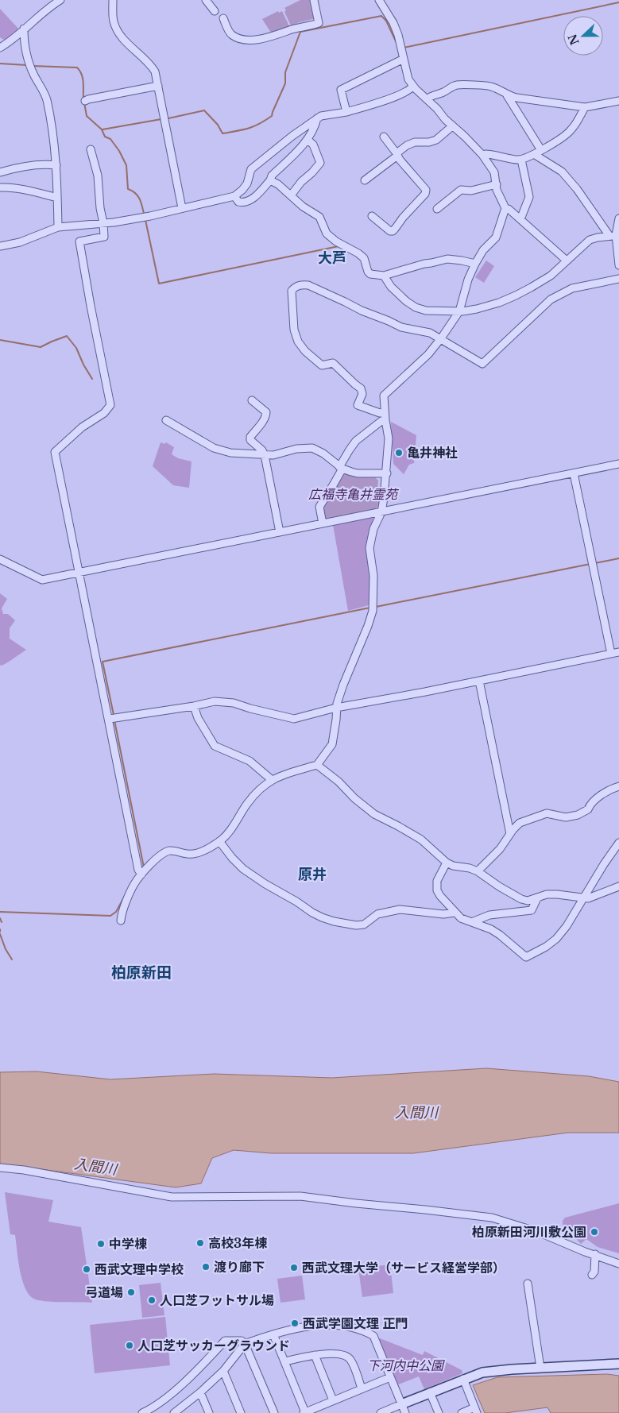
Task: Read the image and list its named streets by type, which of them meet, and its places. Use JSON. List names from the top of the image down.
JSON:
{
  "districts": ["大芦", "原井", "柏原新田"],
  "water": ["入間川"],
  "parks": ["広福寺亀井霊苑", "下河内中公園"],
  "places": [
    "亀井神社",
    "柏原新田河川敷公園",
    "高校3年棟",
    "中学棟",
    "渡り廊下",
    "西武文理大学（サービス経営学部）",
    "西武文理中学校",
    "弓道場",
    "人口芝フットサル場",
    "西武学園文理 正門",
    "人口芝サッカーグラウンド"
  ],
  "north": "left"
}
